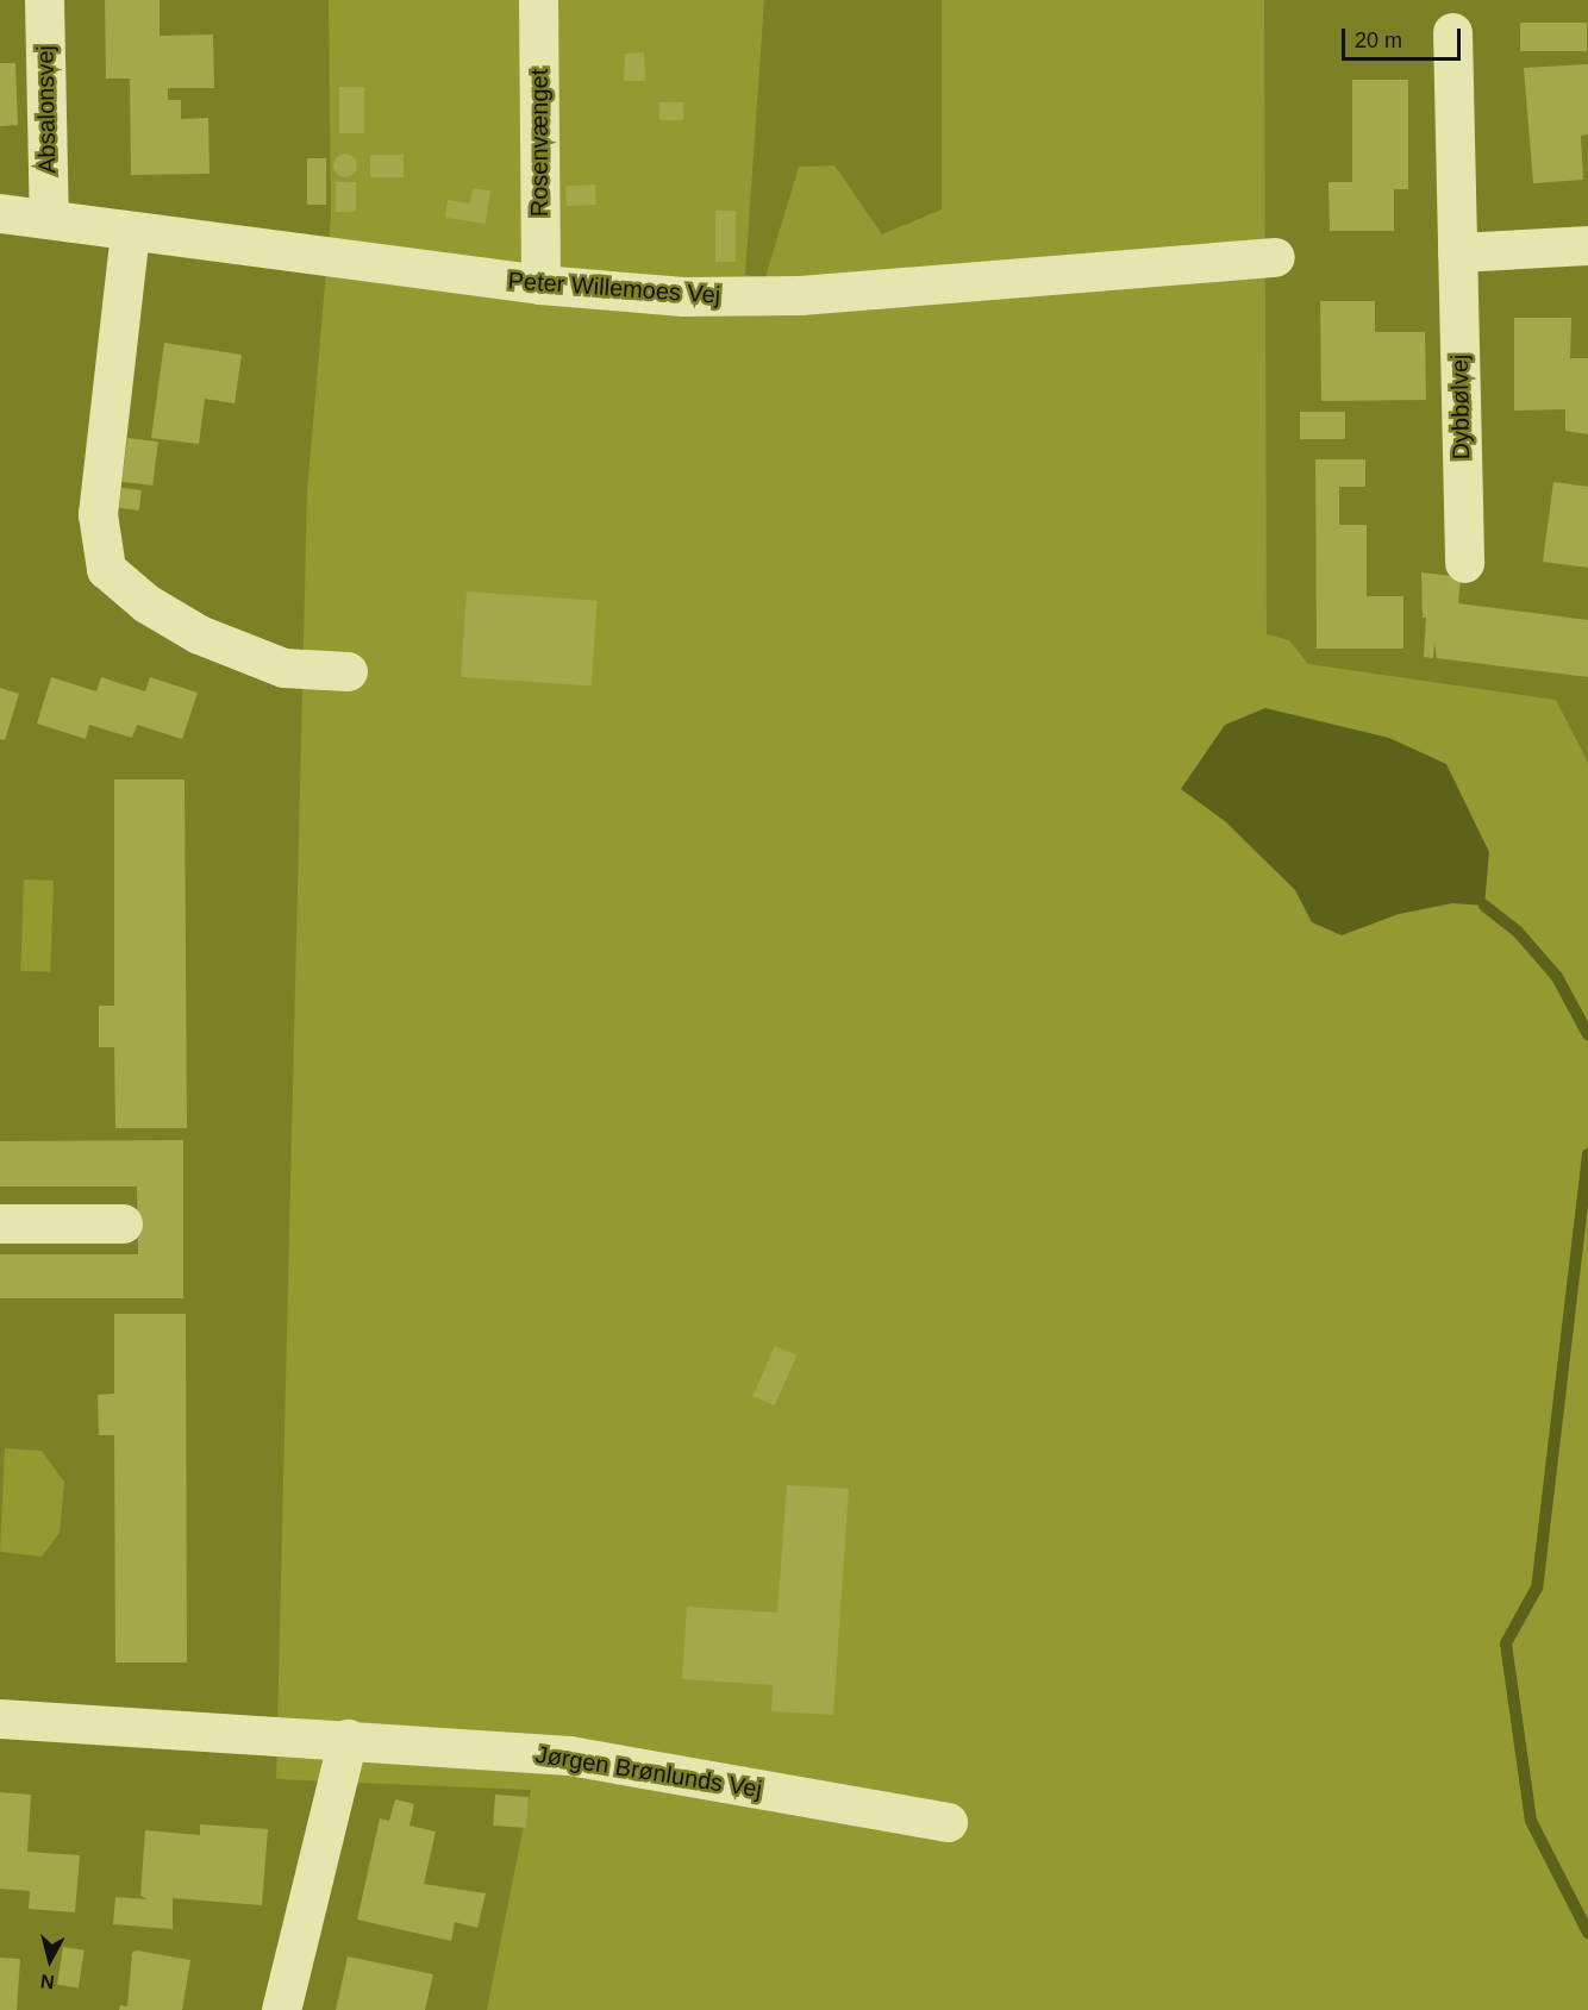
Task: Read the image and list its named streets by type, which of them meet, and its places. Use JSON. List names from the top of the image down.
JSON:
{
  "streets": {
    "street": [
      "Absalonsvej",
      "Rosenvænget",
      "Peter Willemoes Vej",
      "Dybbølvej",
      "Jørgen Brønlunds Vej"
    ]
  },
  "crossings": [
    ["Absalonsvej", "Peter Willemoes Vej"],
    ["Rosenvænget", "Peter Willemoes Vej"]
  ],
  "scale_bar": "20 m",
  "north": "bottom"
}
